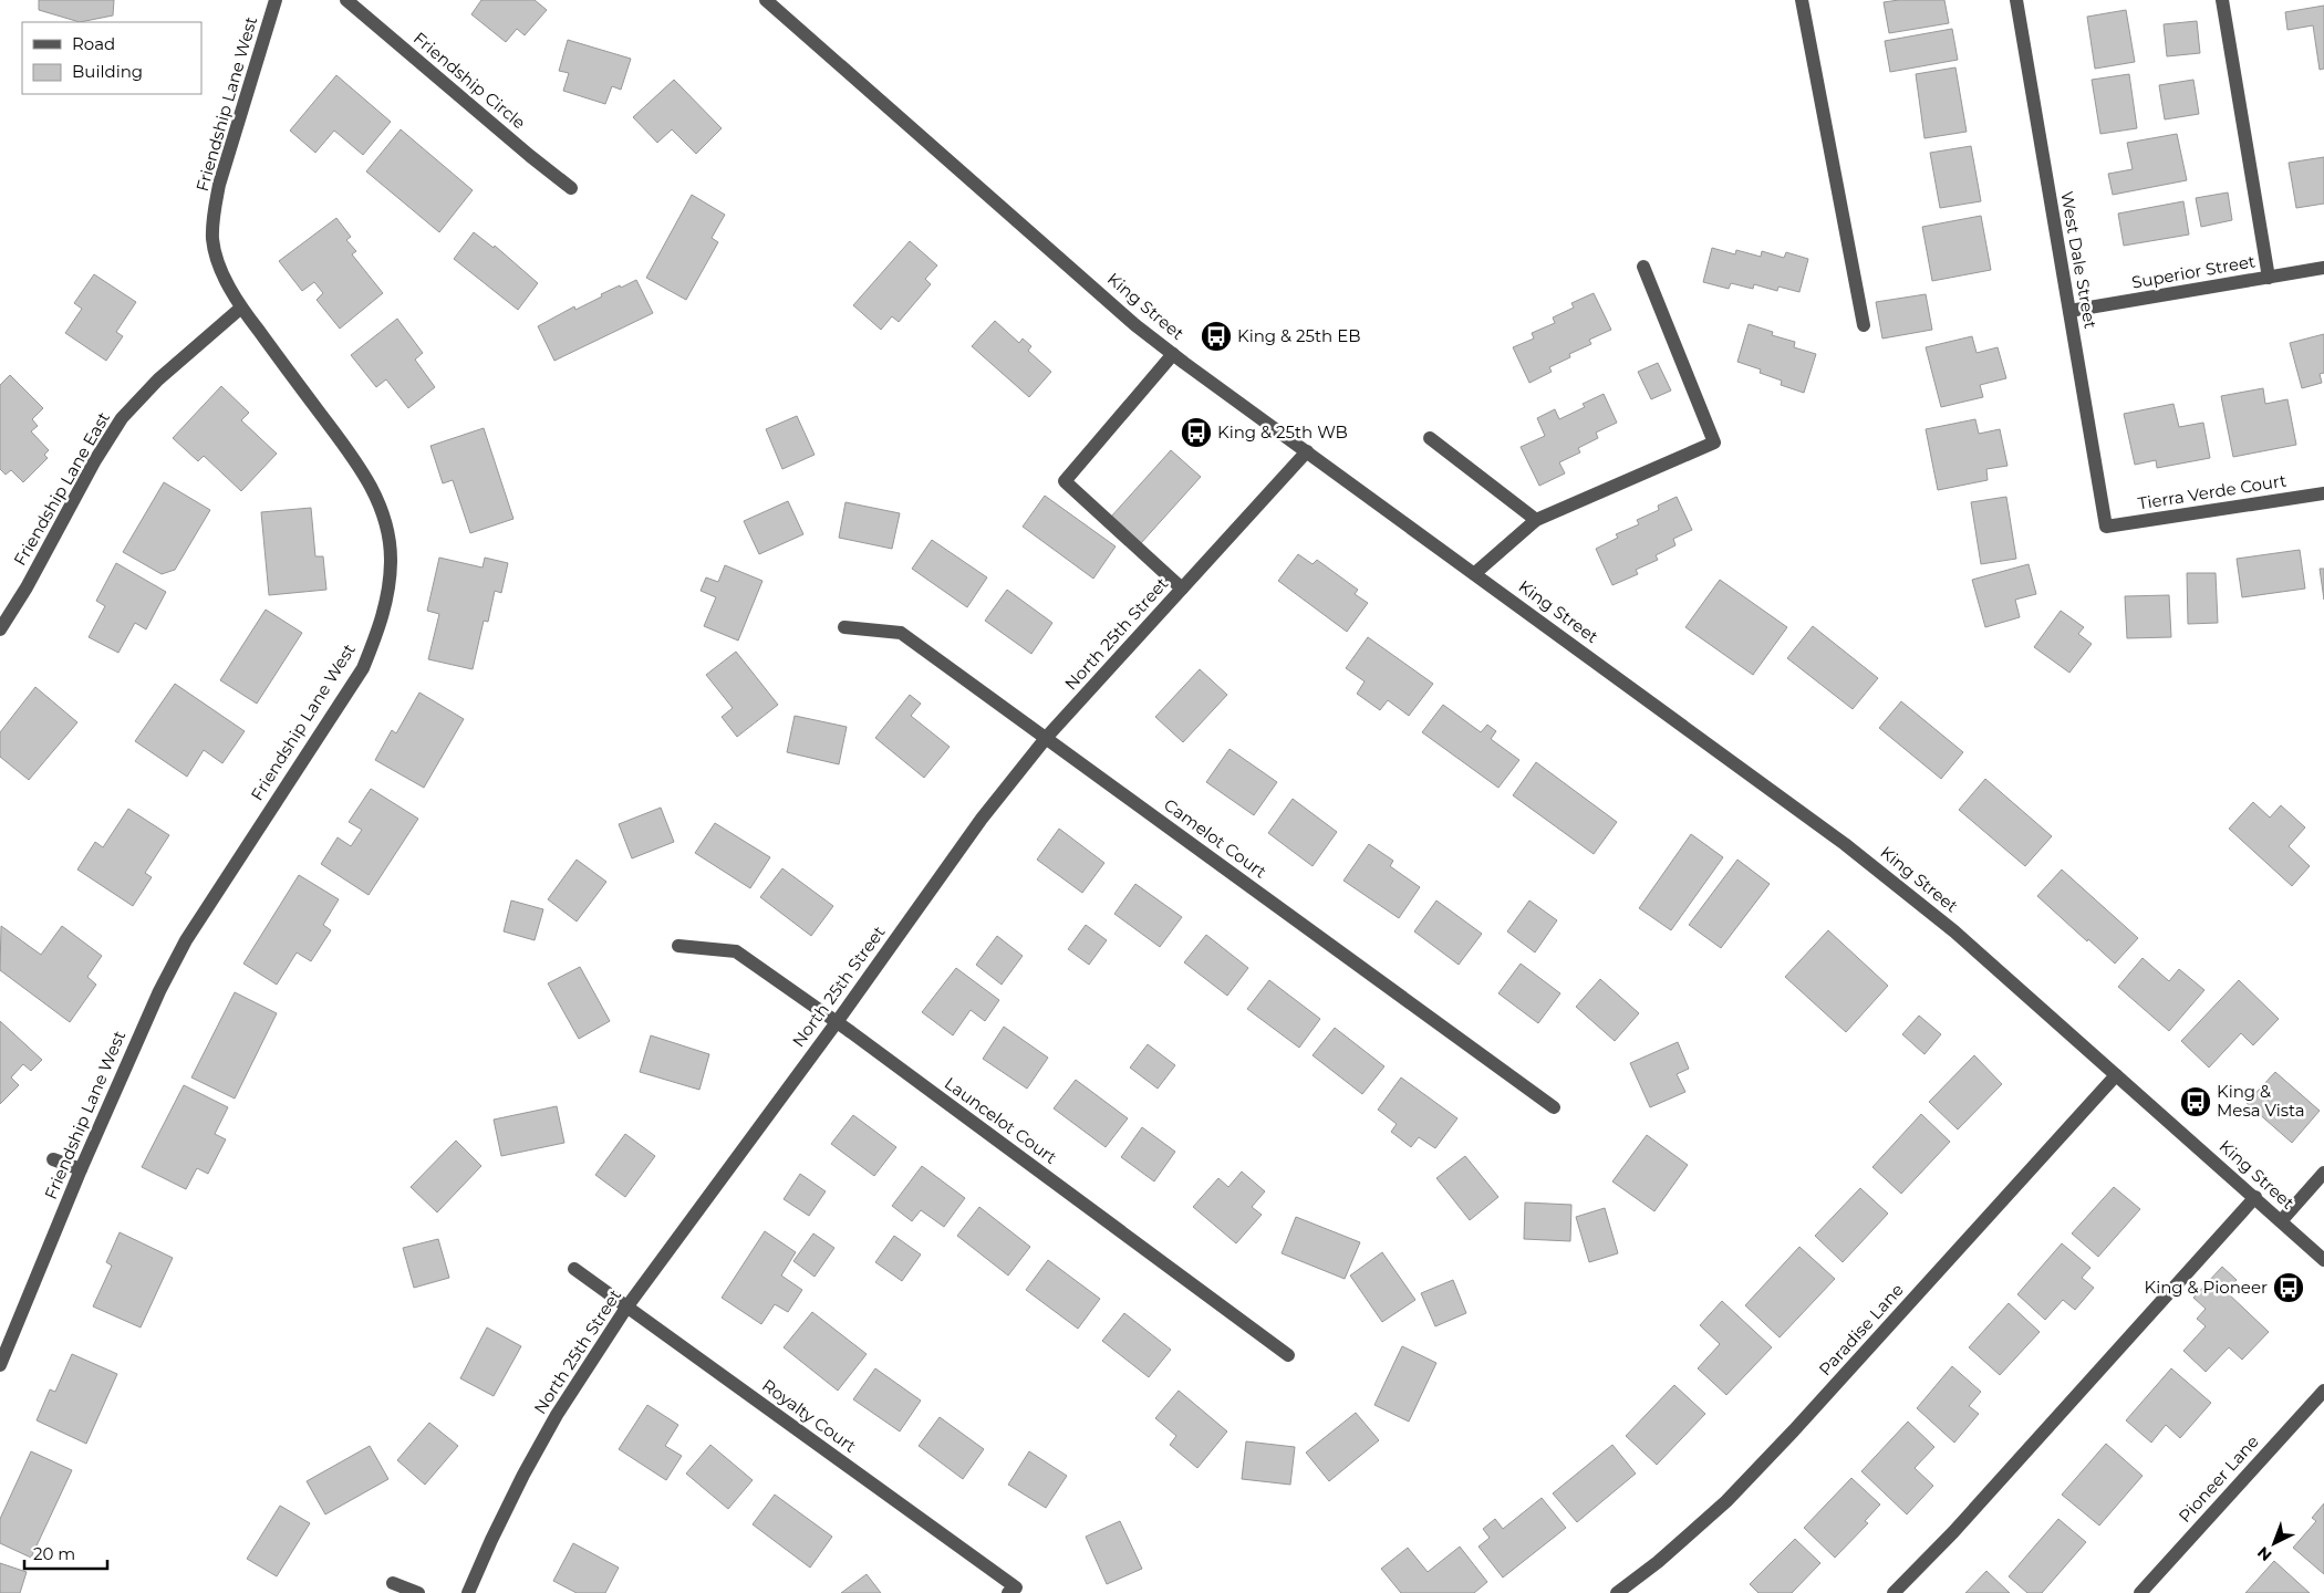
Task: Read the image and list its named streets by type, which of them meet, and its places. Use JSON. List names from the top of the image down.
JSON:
{
  "streets": {
    "street": [
      "Friendship Circle",
      "Friendship Lane West",
      "West Dale Street",
      "Superior Street",
      "King Street",
      "Friendship Lane East",
      "Tierra Verde Court",
      "North 25th Street",
      "Camelot Court",
      "Launcelot Court",
      "Paradise Lane",
      "Royalty Court",
      "Pioneer Lane"
    ]
  },
  "crossings": [
    ["Friendship Lane West", "Friendship Lane East"],
    ["West Dale Street", "Superior Street"],
    ["West Dale Street", "Tierra Verde Court"],
    ["King Street", "North 25th Street"],
    ["King Street", "Paradise Lane"],
    ["North 25th Street", "Camelot Court"],
    ["North 25th Street", "Launcelot Court"],
    ["North 25th Street", "Royalty Court"]
  ],
  "places": {
    "bus stop": [
      "King & 25th EB",
      "King & 25th WB",
      "King & Mesa Vista",
      "King & Pioneer"
    ]
  },
  "legend": ["Road", "Building"],
  "scale_bar": "20 m",
  "north": "bottom left"
}
